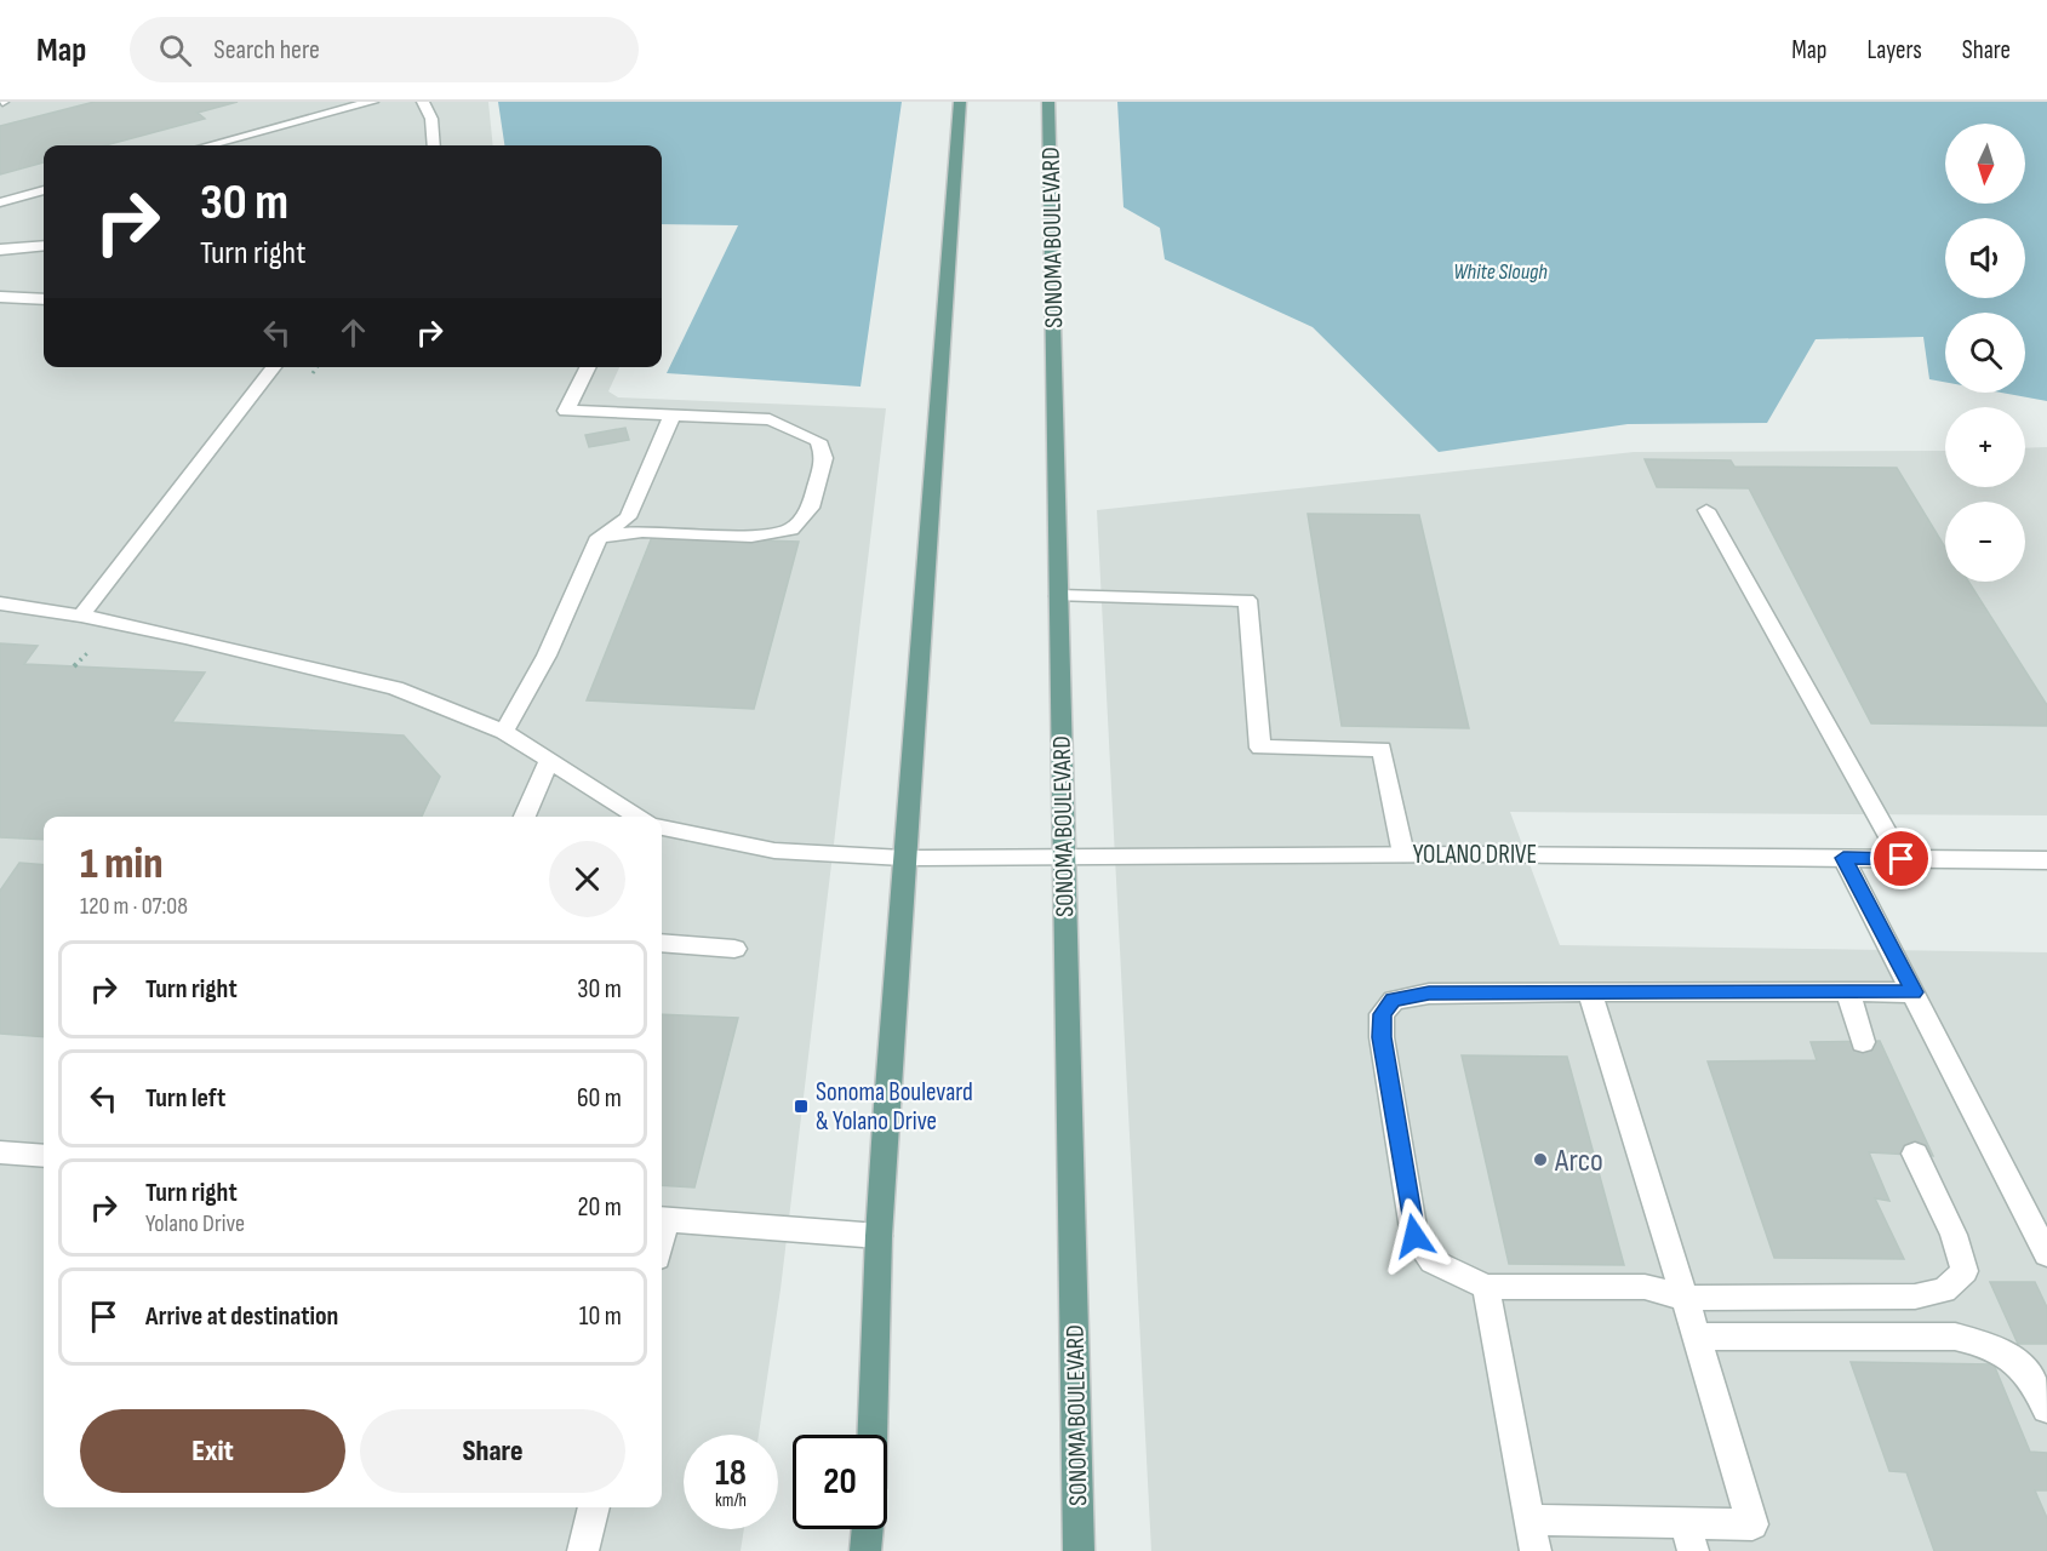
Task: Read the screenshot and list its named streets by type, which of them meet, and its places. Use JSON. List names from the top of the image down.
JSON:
{
  "streets": {
    "main road": ["SONOMA BOULEVARD"],
    "street": ["YOLANO DRIVE"]
  },
  "crossings": [
    ["SONOMA BOULEVARD", "YOLANO DRIVE"]
  ],
  "water": ["White Slough"],
  "places": {
    "transit": ["Sonoma Boulevard & Yolano Drive"],
    "other": ["Arco"]
  },
  "north": "bottom",
  "page": {
    "header": "Map",
    "search": "Search here",
    "nav": ["Map", "Layers", "Share"],
    "map_buttons": ["+", "−"],
    "turn": ["30 m", "Turn right"],
    "heading": ["1 min", "120 m · 07:08"],
    "list": [
      {
        "name": "Turn right",
        "value": "30 m"
      },
      {
        "name": "Turn left",
        "value": "60 m"
      },
      {
        "name": "Turn right",
        "note": "Yolano Drive",
        "value": "20 m"
      },
      {
        "name": "Arrive at destination",
        "value": "10 m"
      }
    ],
    "buttons": ["Exit", "Share"],
    "speed": "18 km/h",
    "limit": "20"
  }
}
